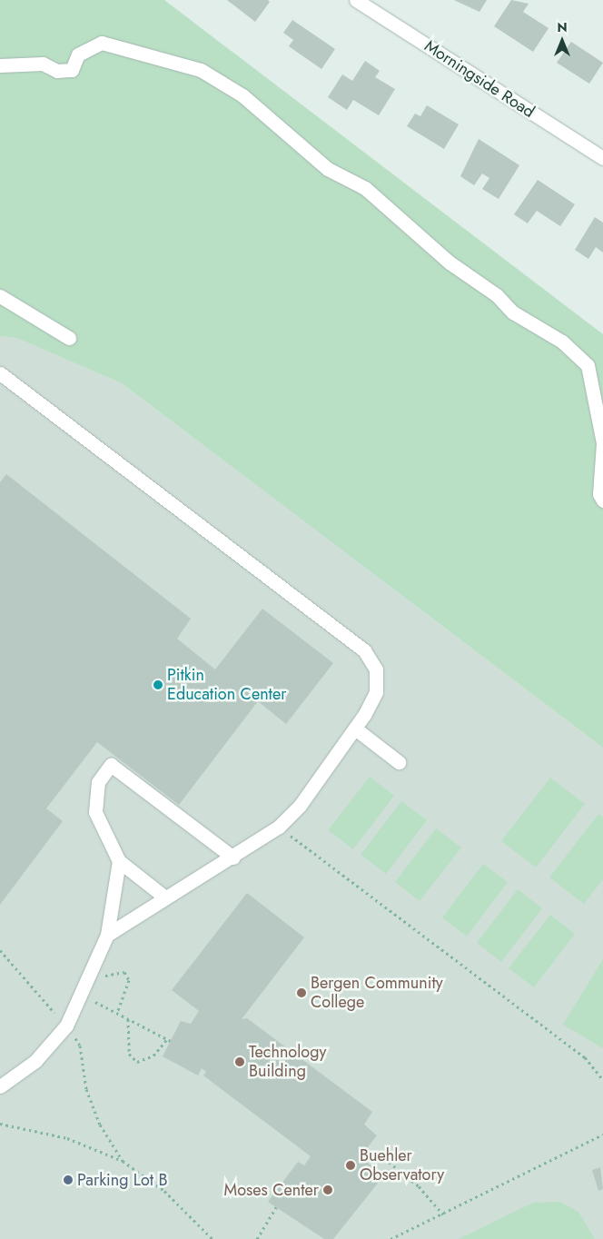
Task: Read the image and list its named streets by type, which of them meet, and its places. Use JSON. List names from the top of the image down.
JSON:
{
  "streets": {
    "street": ["Morningside Road"]
  },
  "places": [
    "Pitkin Education Center",
    "Bergen Community College",
    "Technology Building",
    "Buehler Observatory",
    "Parking Lot B",
    "Moses Center"
  ],
  "north": "top"
}
